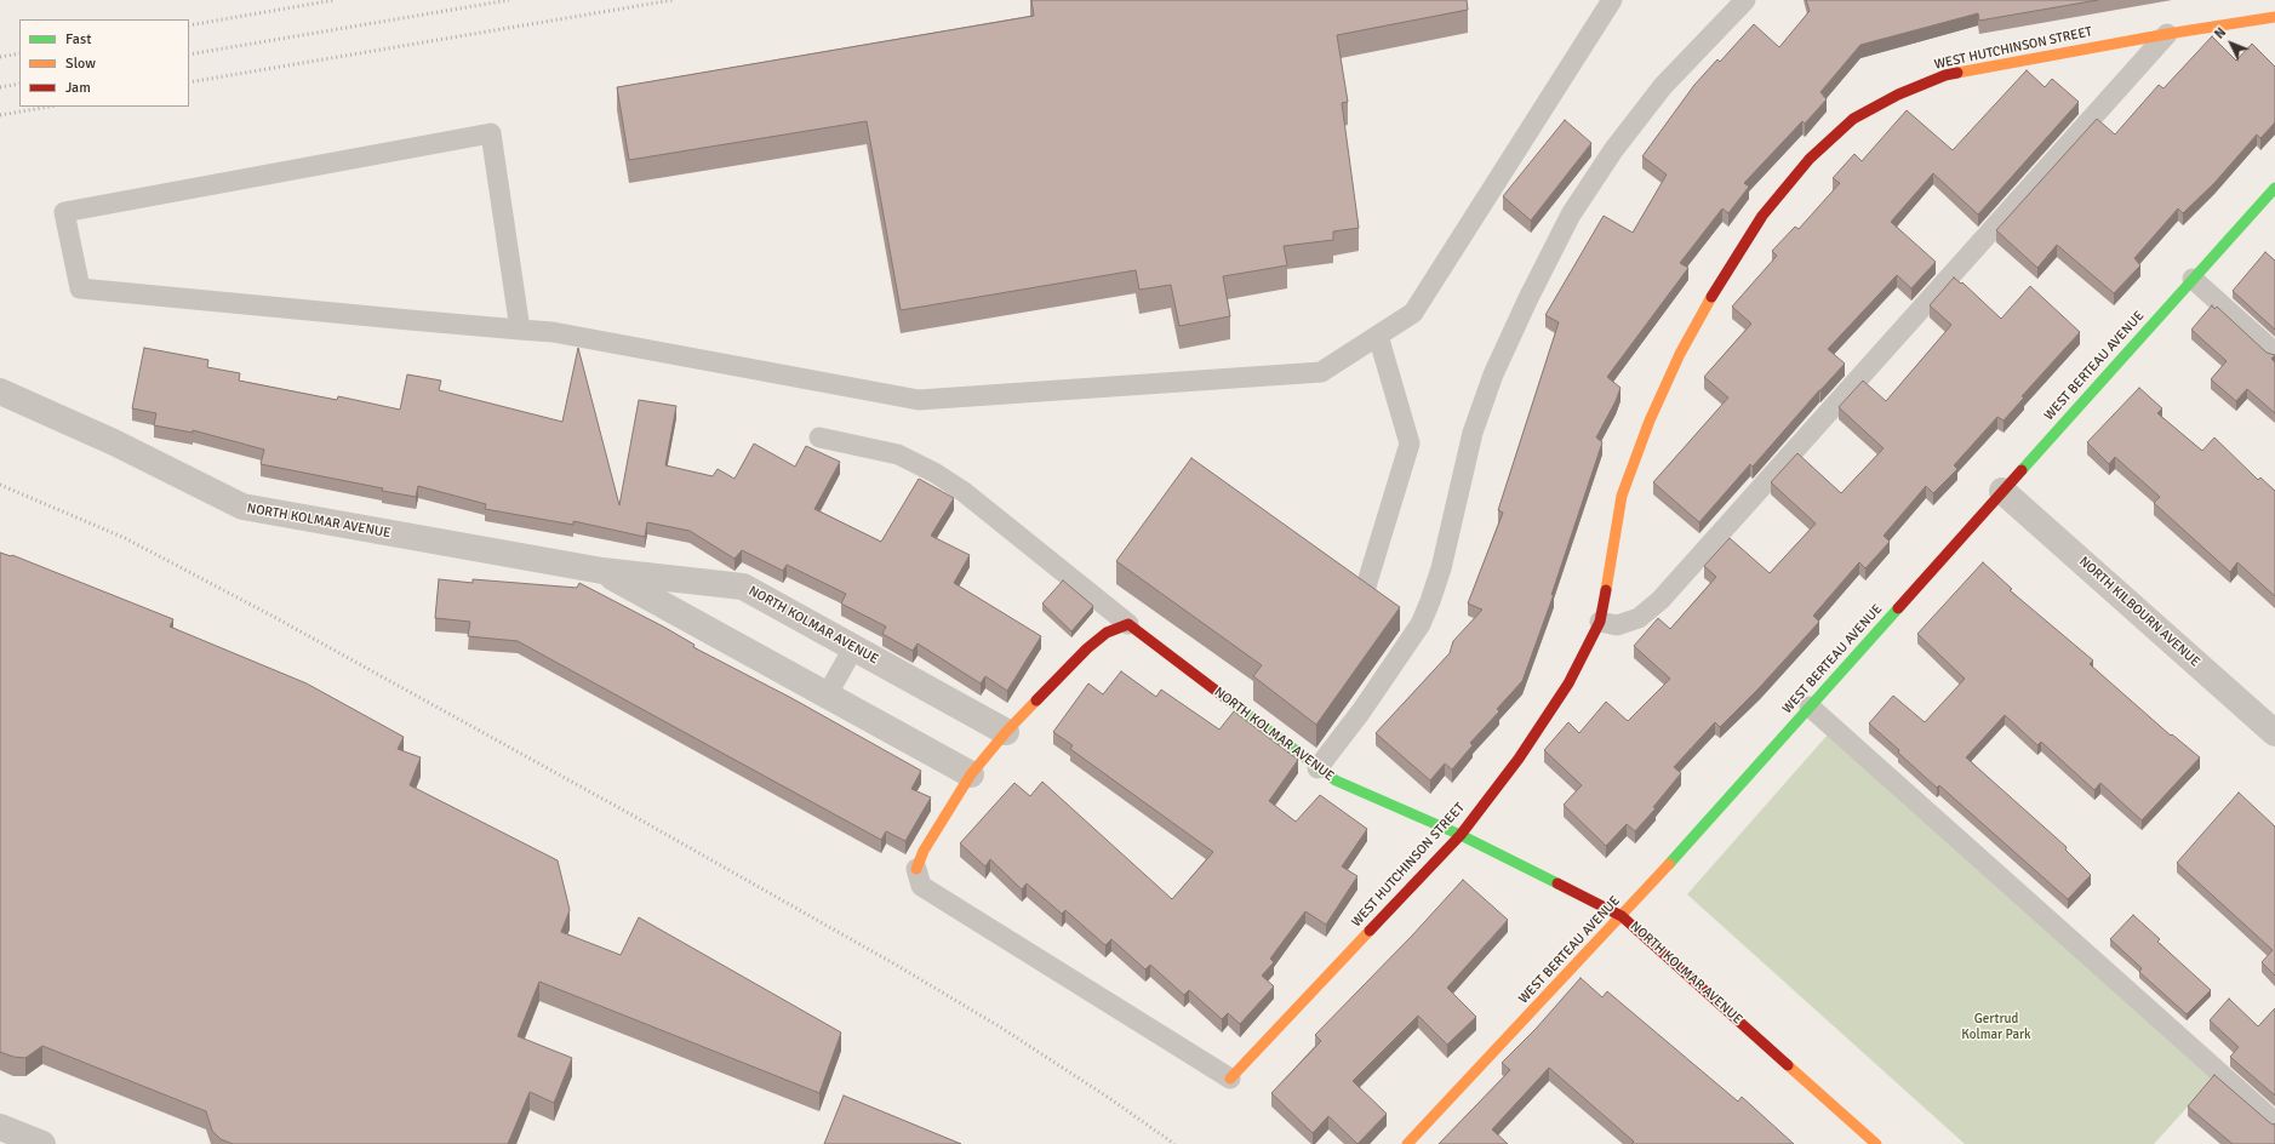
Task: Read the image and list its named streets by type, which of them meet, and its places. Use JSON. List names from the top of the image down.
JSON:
{
  "streets": {
    "street": [
      "WEST HUTCHINSON STREET",
      "WEST BERTEAU AVENUE",
      "NORTH KOLMAR AVENUE",
      "NORTH KILBOURN AVENUE"
    ]
  },
  "crossings": [
    ["WEST HUTCHINSON STREET", "NORTH KOLMAR AVENUE"],
    ["WEST BERTEAU AVENUE", "NORTH KOLMAR AVENUE"],
    ["WEST BERTEAU AVENUE", "NORTH KILBOURN AVENUE"]
  ],
  "parks": ["Gertrud Kolmar Park"],
  "legend": ["Fast", "Slow", "Jam"],
  "north": "top left"
}
